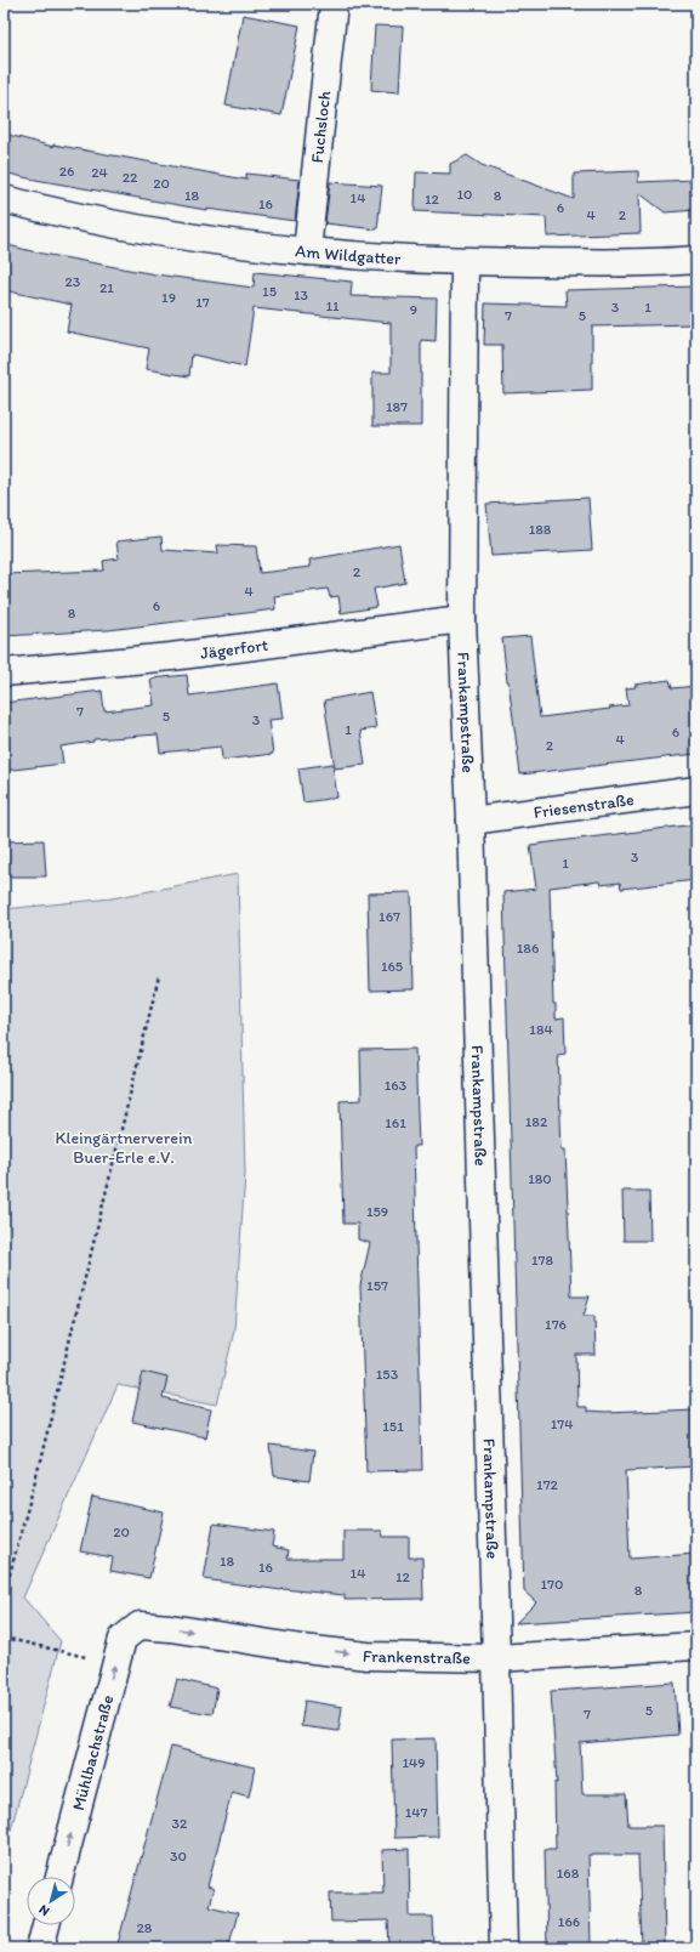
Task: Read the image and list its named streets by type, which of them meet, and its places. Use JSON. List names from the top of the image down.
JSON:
{
  "streets": {
    "street": [
      "Fuchsloch",
      "Am Wildgatter",
      "Jägerfort",
      "Frankampstraße",
      "Friesenstraße",
      "Frankenstraße",
      "Mühlbachstraße"
    ]
  },
  "crossings": [
    ["Fuchsloch", "Am Wildgatter"],
    ["Am Wildgatter", "Frankampstraße"],
    ["Jägerfort", "Frankampstraße"],
    ["Frankampstraße", "Friesenstraße"],
    ["Frankampstraße", "Frankenstraße"],
    ["Frankenstraße", "Mühlbachstraße"]
  ],
  "one_way": ["Frankenstraße", "Mühlbachstraße"],
  "parks": ["Kleingärtnerverein Buer-Erle e.V."],
  "house_numbers": [
    "26",
    "24",
    "22",
    "20",
    "10",
    "18",
    "8",
    "14",
    "12",
    "16",
    "6",
    "4",
    "2",
    "23",
    "21",
    "15",
    "13",
    "19",
    "17",
    "11",
    "3",
    "1",
    "9",
    "7",
    "5",
    "187",
    "188",
    "2",
    "4",
    "6",
    "8",
    "7",
    "5",
    "3",
    "1",
    "6",
    "4",
    "2",
    "3",
    "1",
    "167",
    "186",
    "165",
    "184",
    "163",
    "182",
    "161",
    "180",
    "159",
    "178",
    "157",
    "176",
    "153",
    "174",
    "151",
    "172",
    "20",
    "18",
    "16",
    "14",
    "12",
    "170",
    "8",
    "5",
    "7",
    "149",
    "147",
    "32",
    "30",
    "168",
    "166",
    "28"
  ],
  "north": "bottom left"
}
